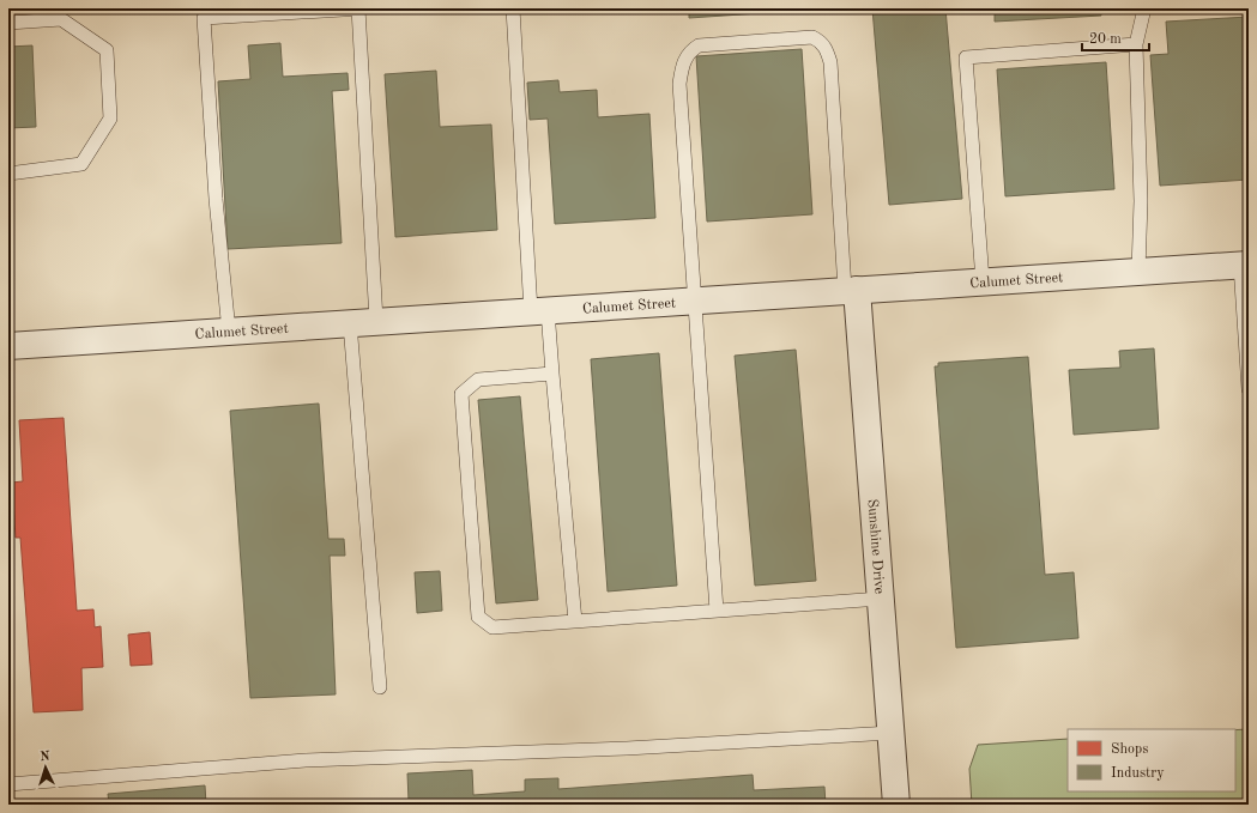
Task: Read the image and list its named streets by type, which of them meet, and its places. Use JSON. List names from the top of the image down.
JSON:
{
  "streets": {
    "street": ["Calumet Street", "Sunshine Drive"]
  },
  "crossings": [
    ["Calumet Street", "Sunshine Drive"]
  ],
  "legend": ["Shops", "Industry"],
  "scale_bar": "20 m",
  "north": "top"
}
